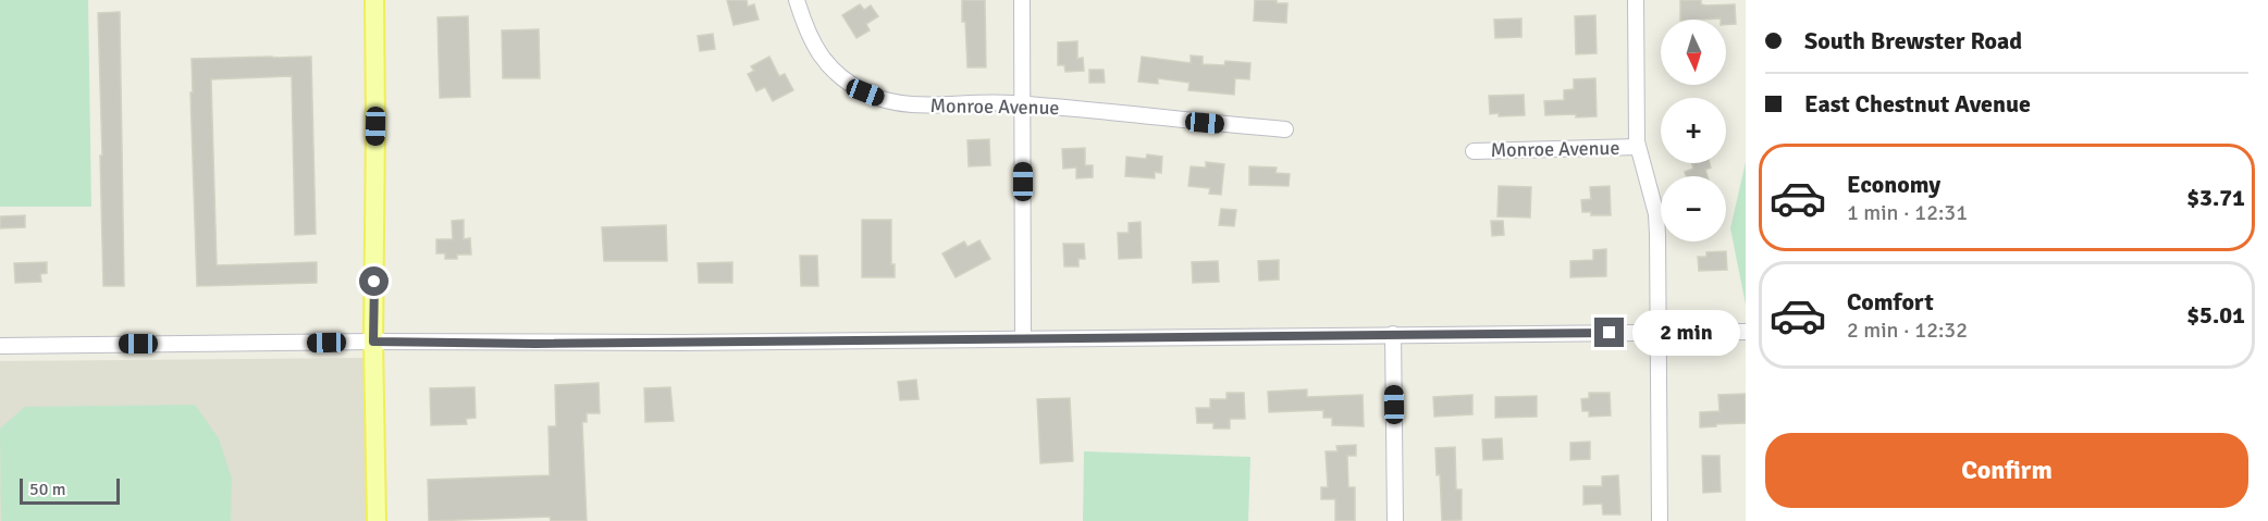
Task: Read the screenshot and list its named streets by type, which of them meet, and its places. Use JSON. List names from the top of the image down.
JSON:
{
  "streets": {
    "street": ["Monroe Avenue"]
  },
  "scale_bar": "50 m",
  "north": "bottom",
  "page": {
    "banner": ["South Brewster Road", "East Chestnut Avenue"],
    "map_buttons": ["+", "−"],
    "list": [
      {
        "name": "Economy",
        "note": "1 min · 12:31",
        "value": "$3.71"
      },
      {
        "name": "Comfort",
        "note": "2 min · 12:32",
        "value": "$5.01"
      }
    ],
    "bubble": "2 min",
    "buttons": "Confirm",
    "scale": "50 m"
  }
}
